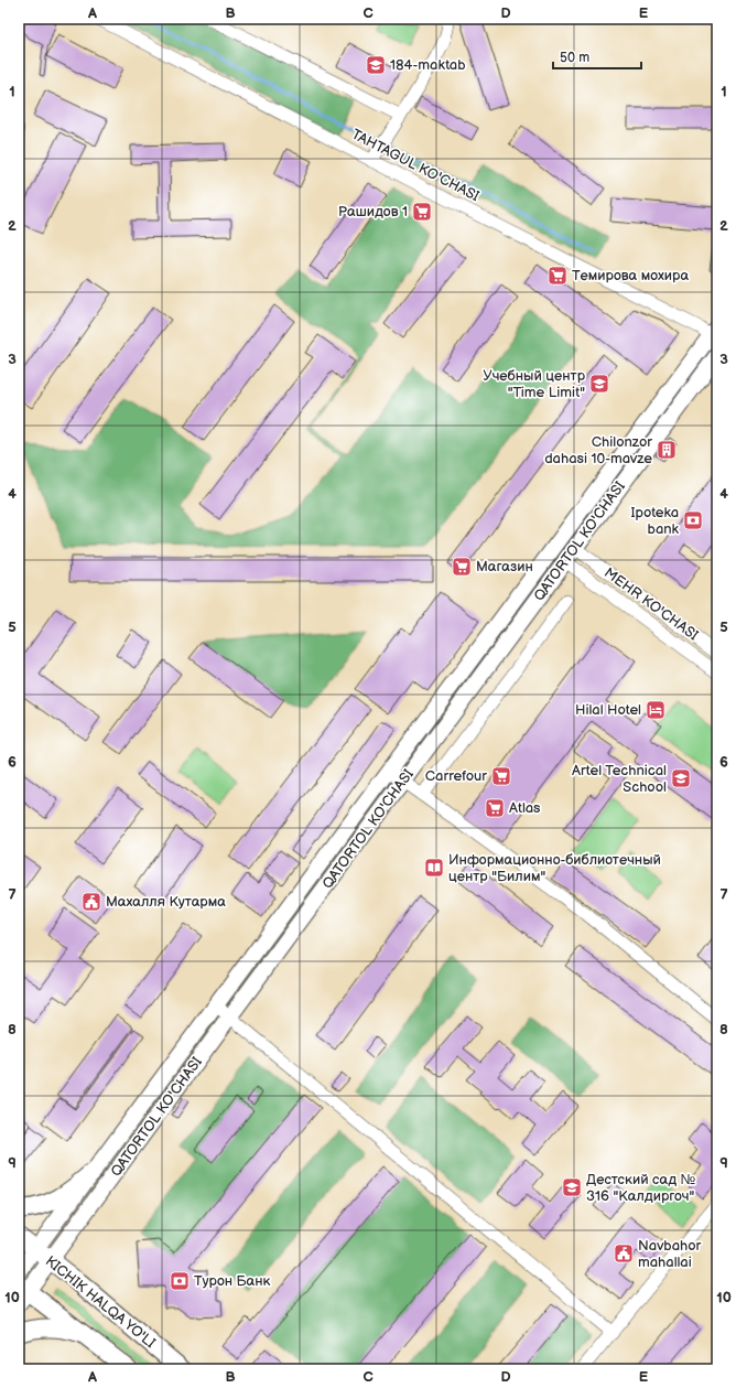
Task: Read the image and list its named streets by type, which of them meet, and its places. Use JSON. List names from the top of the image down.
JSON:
{
  "streets": {
    "highway": ["KICHIK HALQA YO'LI"],
    "main road": ["QATORTOL KO'CHASI"],
    "street": ["TAHTAGUL KO'CHASI", "MEHR KO'CHASI"]
  },
  "crossings": [
    ["TAHTAGUL KO'CHASI", "QATORTOL KO'CHASI"],
    ["QATORTOL KO'CHASI", "MEHR KO'CHASI"],
    ["QATORTOL KO'CHASI", "KICHIK HALQA YO'LI"]
  ],
  "places": {
    "school or university": [
      "184-maktab",
      "Учебный центр \"Time Limit\"",
      "Artel Technical School",
      "Дестский сад № 316 \"Калдиргоч\""
    ],
    "supermarket": [
      "Рашидов 1",
      "Темирова мохира",
      "Магазин",
      "Carrefour",
      "Atlas"
    ],
    "building": ["Chilonzor dahasi 10-mavze"],
    "bank": ["Ipoteka bank", "Турон Банк"],
    "hotel": ["Hilal Hotel"],
    "library": ["Информационно-библиотечный центр \"Билим\""],
    "public building": ["Махалля Кутарма", "Navbahor mahallai"]
  },
  "scale_bar": "50 m",
  "grid": {
    "columns": [
      "A",
      "B",
      "C",
      "D",
      "E"
    ],
    "rows": [
      "1",
      "2",
      "3",
      "4",
      "5",
      "6",
      "7",
      "8",
      "9",
      "10"
    ]
  }
}
